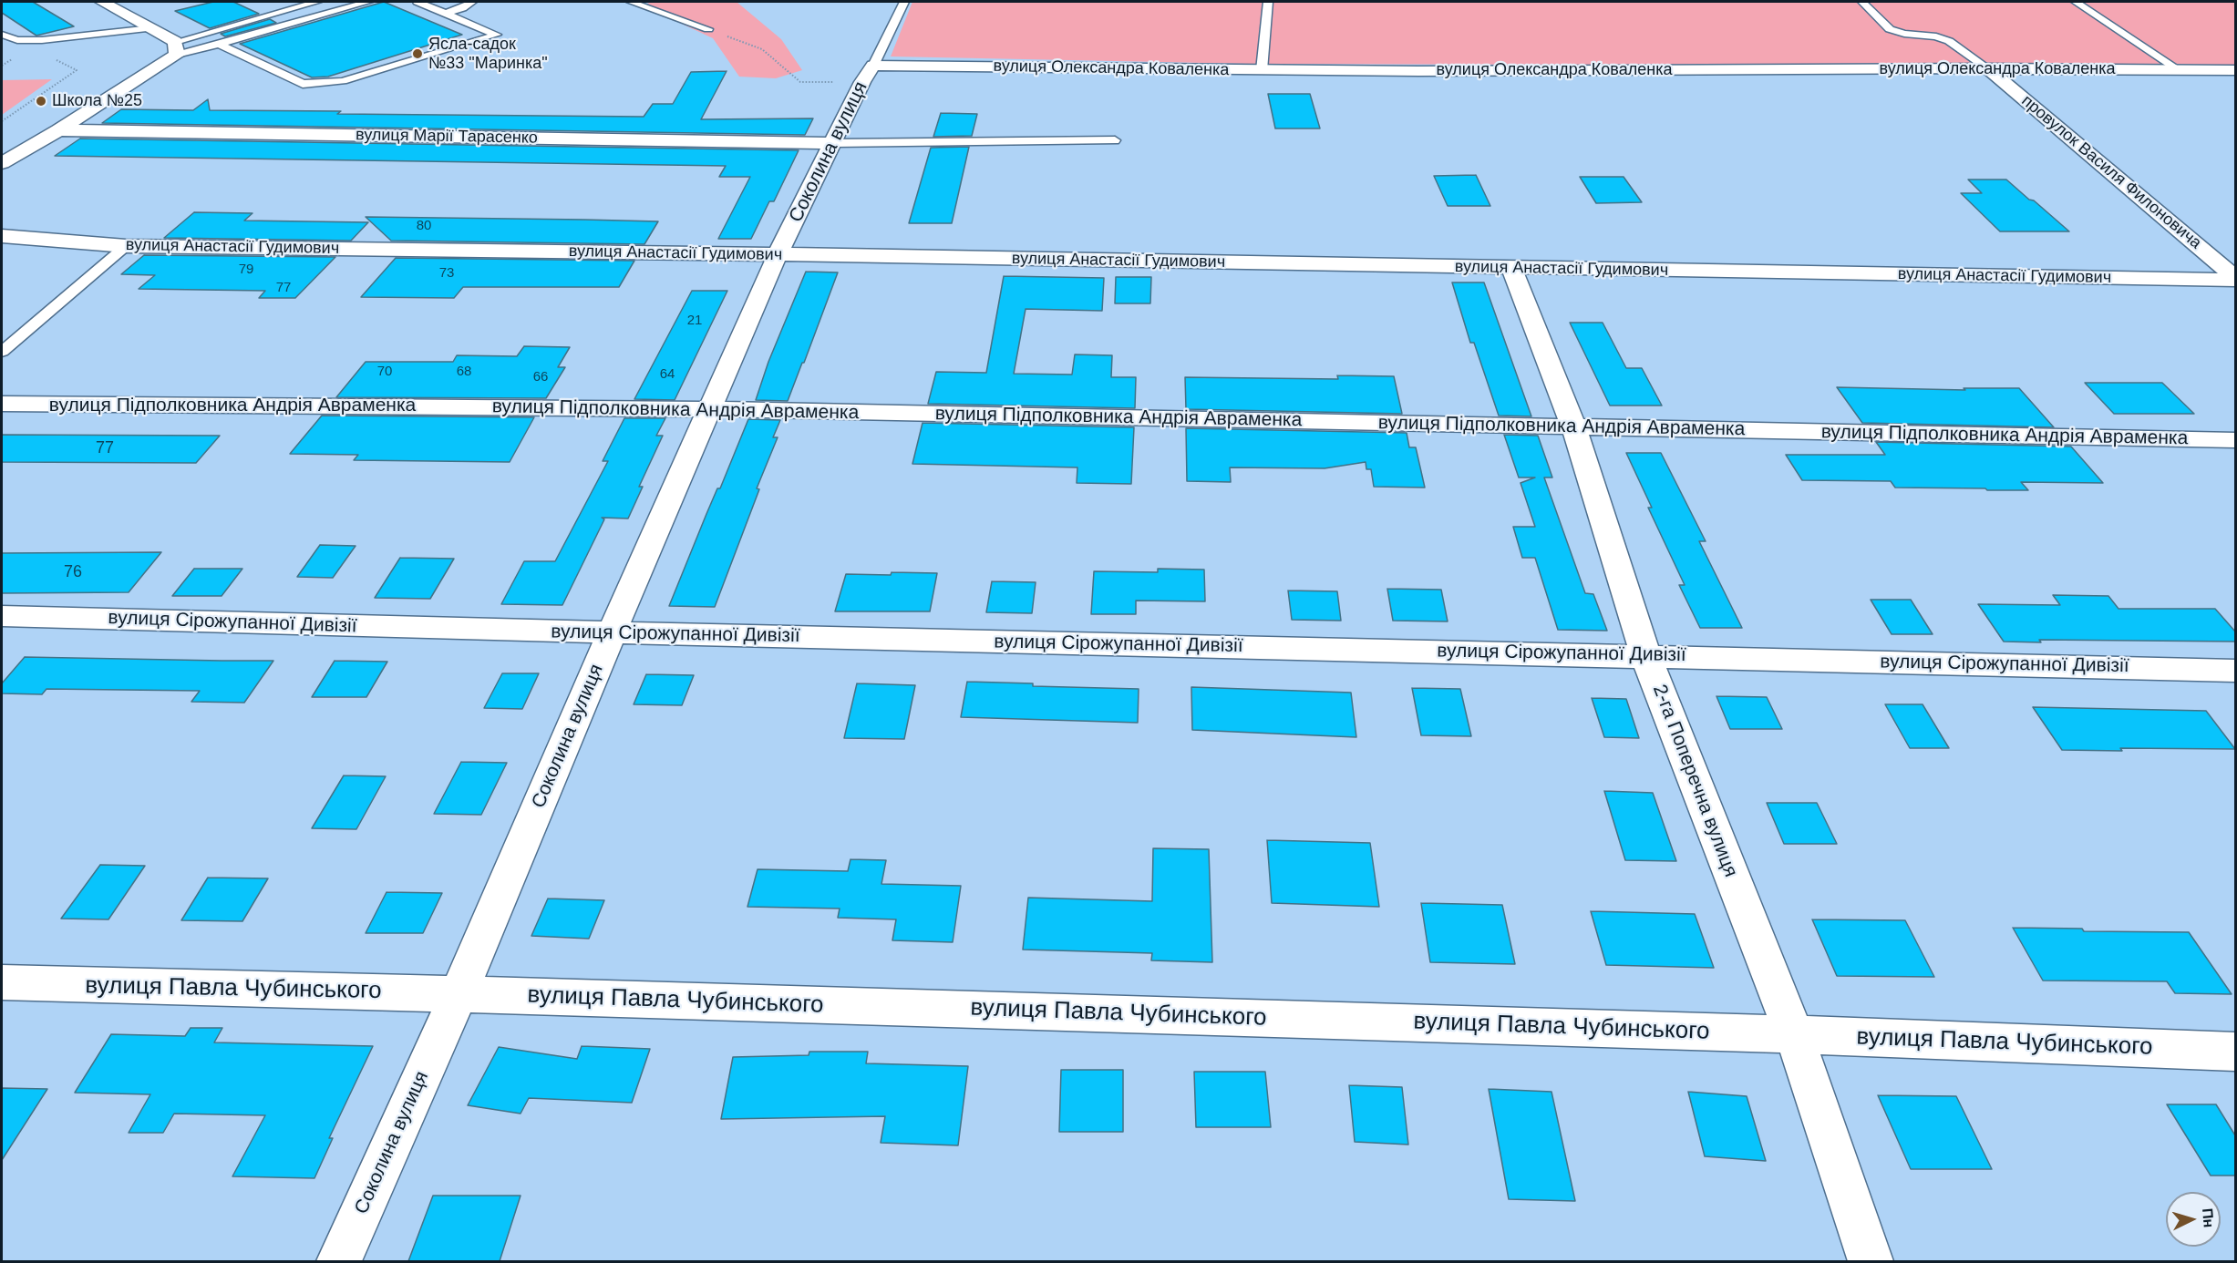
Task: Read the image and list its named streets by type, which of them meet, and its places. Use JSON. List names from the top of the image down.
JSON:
{
  "streets": {
    "street": [
      "вулиця Олександра Коваленка",
      "вулиця Марії Тарасенко",
      "Соколина вулиця",
      "провулок Василя Филоновича",
      "вулиця Анастасії Гудимович",
      "вулиця Підполковника Андрія Авраменка",
      "вулиця Сірожупанної Дивізії",
      "2-га Поперечна вулиця",
      "вулиця Павла Чубинського"
    ]
  },
  "crossings": [
    ["вулиця Олександра Коваленка", "Соколина вулиця"],
    ["вулиця Олександра Коваленка", "провулок Василя Филоновича"],
    ["вулиця Марії Тарасенко", "Соколина вулиця"],
    ["Соколина вулиця", "вулиця Анастасії Гудимович"],
    ["Соколина вулиця", "вулиця Підполковника Андрія Авраменка"],
    ["Соколина вулиця", "вулиця Сірожупанної Дивізії"],
    ["Соколина вулиця", "вулиця Павла Чубинського"],
    ["провулок Василя Филоновича", "вулиця Анастасії Гудимович"],
    ["вулиця Анастасії Гудимович", "2-га Поперечна вулиця"],
    ["вулиця Підполковника Андрія Авраменка", "2-га Поперечна вулиця"],
    ["вулиця Сірожупанної Дивізії", "2-га Поперечна вулиця"],
    ["2-га Поперечна вулиця", "вулиця Павла Чубинського"]
  ],
  "places": ["Ясла-садок №33 \"Маринка\"", "Школа №25"],
  "house_numbers": [
    "80",
    "79",
    "73",
    "77",
    "21",
    "70",
    "68",
    "64",
    "66",
    "77",
    "76"
  ],
  "north": "right"
}
